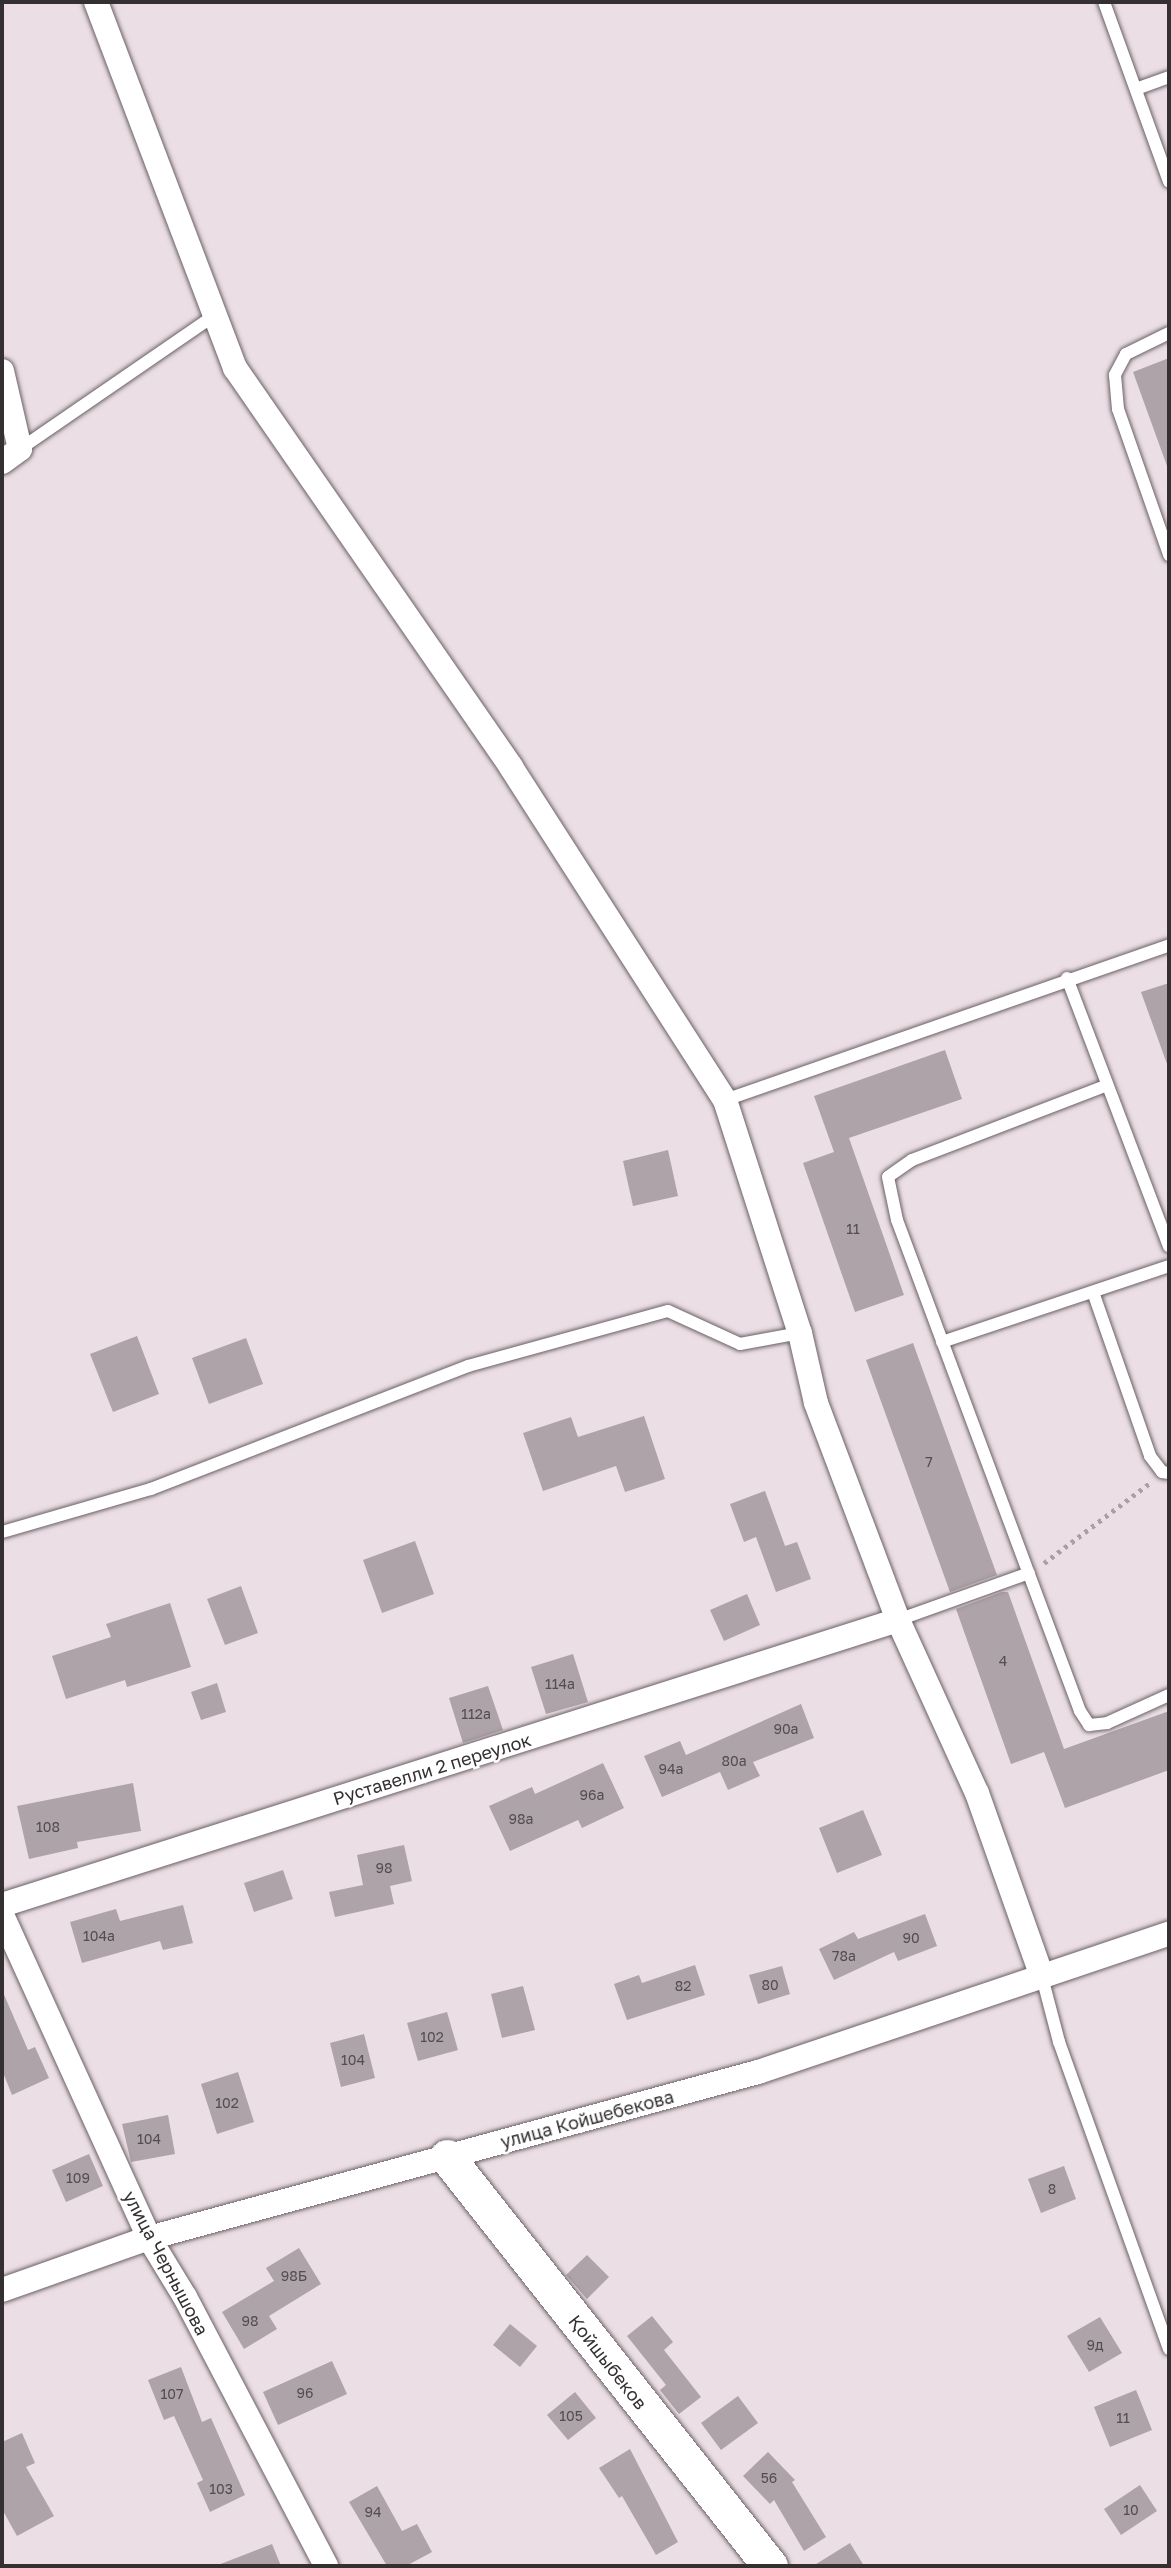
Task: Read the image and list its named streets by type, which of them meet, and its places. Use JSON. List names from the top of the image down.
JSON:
{
  "streets": {
    "street": [
      "Руставелли 2 переулок",
      "улица Койшебекова",
      "улица Чернышова",
      "Қойшыбеков"
    ]
  },
  "crossings": [
    ["улица Койшебекова", "улица Чернышова"],
    ["улица Койшебекова", "Қойшыбеков"]
  ],
  "house_numbers": [
    "11",
    "7",
    "4",
    "114а",
    "112а",
    "90а",
    "80а",
    "94а",
    "96а",
    "98а",
    "108",
    "98",
    "104а",
    "90",
    "78а",
    "80",
    "82",
    "102",
    "104",
    "102",
    "104",
    "109",
    "8",
    "98Б",
    "98",
    "9д",
    "96",
    "107",
    "105",
    "11",
    "56",
    "103",
    "10",
    "94"
  ]
}
